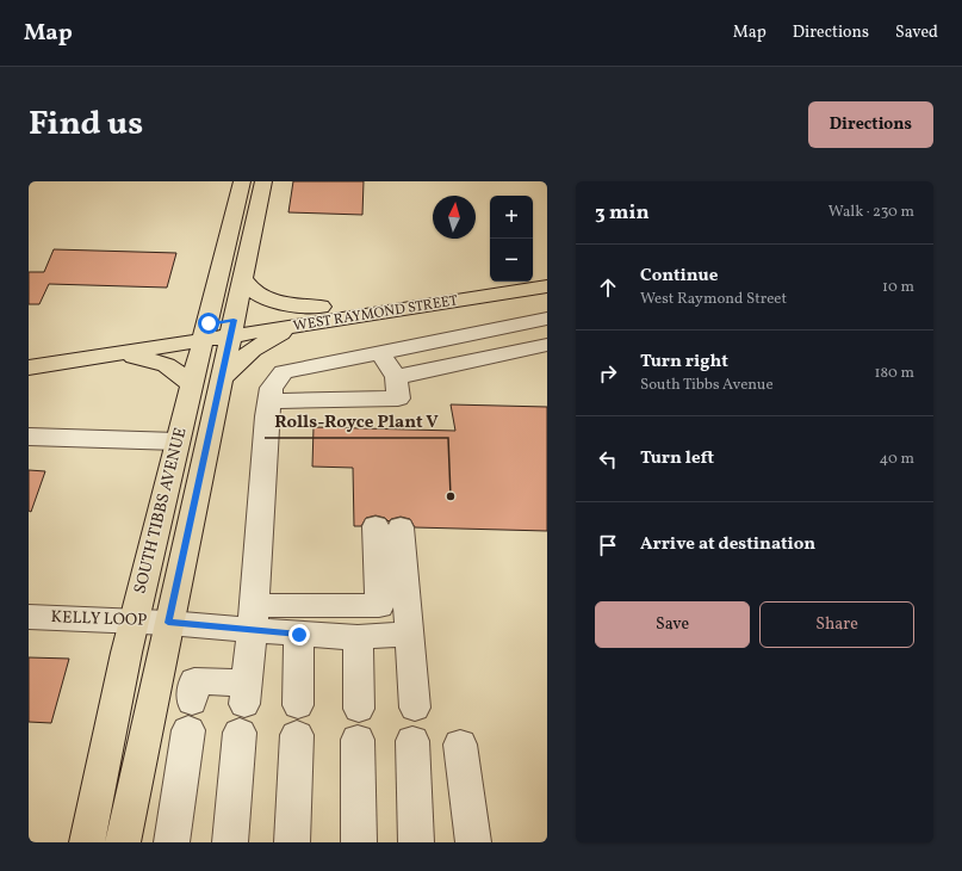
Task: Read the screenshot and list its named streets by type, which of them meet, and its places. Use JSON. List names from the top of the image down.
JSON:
{
  "streets": {
    "main road": ["WEST RAYMOND STREET", "SOUTH TIBBS AVENUE"],
    "street": ["KELLY LOOP"]
  },
  "crossings": [
    ["WEST RAYMOND STREET", "SOUTH TIBBS AVENUE"],
    ["SOUTH TIBBS AVENUE", "KELLY LOOP"]
  ],
  "places": ["Rolls-Royce Plant V"],
  "north": "top",
  "page": {
    "header": "Map",
    "nav": ["Map", "Directions", "Saved"],
    "title": "Find us",
    "buttons": [
      "Directions",
      ["Save", "Share"]
    ],
    "heading": ["3 min", "Walk · 230 m"],
    "map_buttons": ["+", "−"],
    "list": [
      ["Continue", "West Raymond Street", "10 m"],
      ["Turn right", "South Tibbs Avenue", "180 m"],
      ["Turn left", "40 m"],
      "Arrive at destination"
    ]
  }
}
